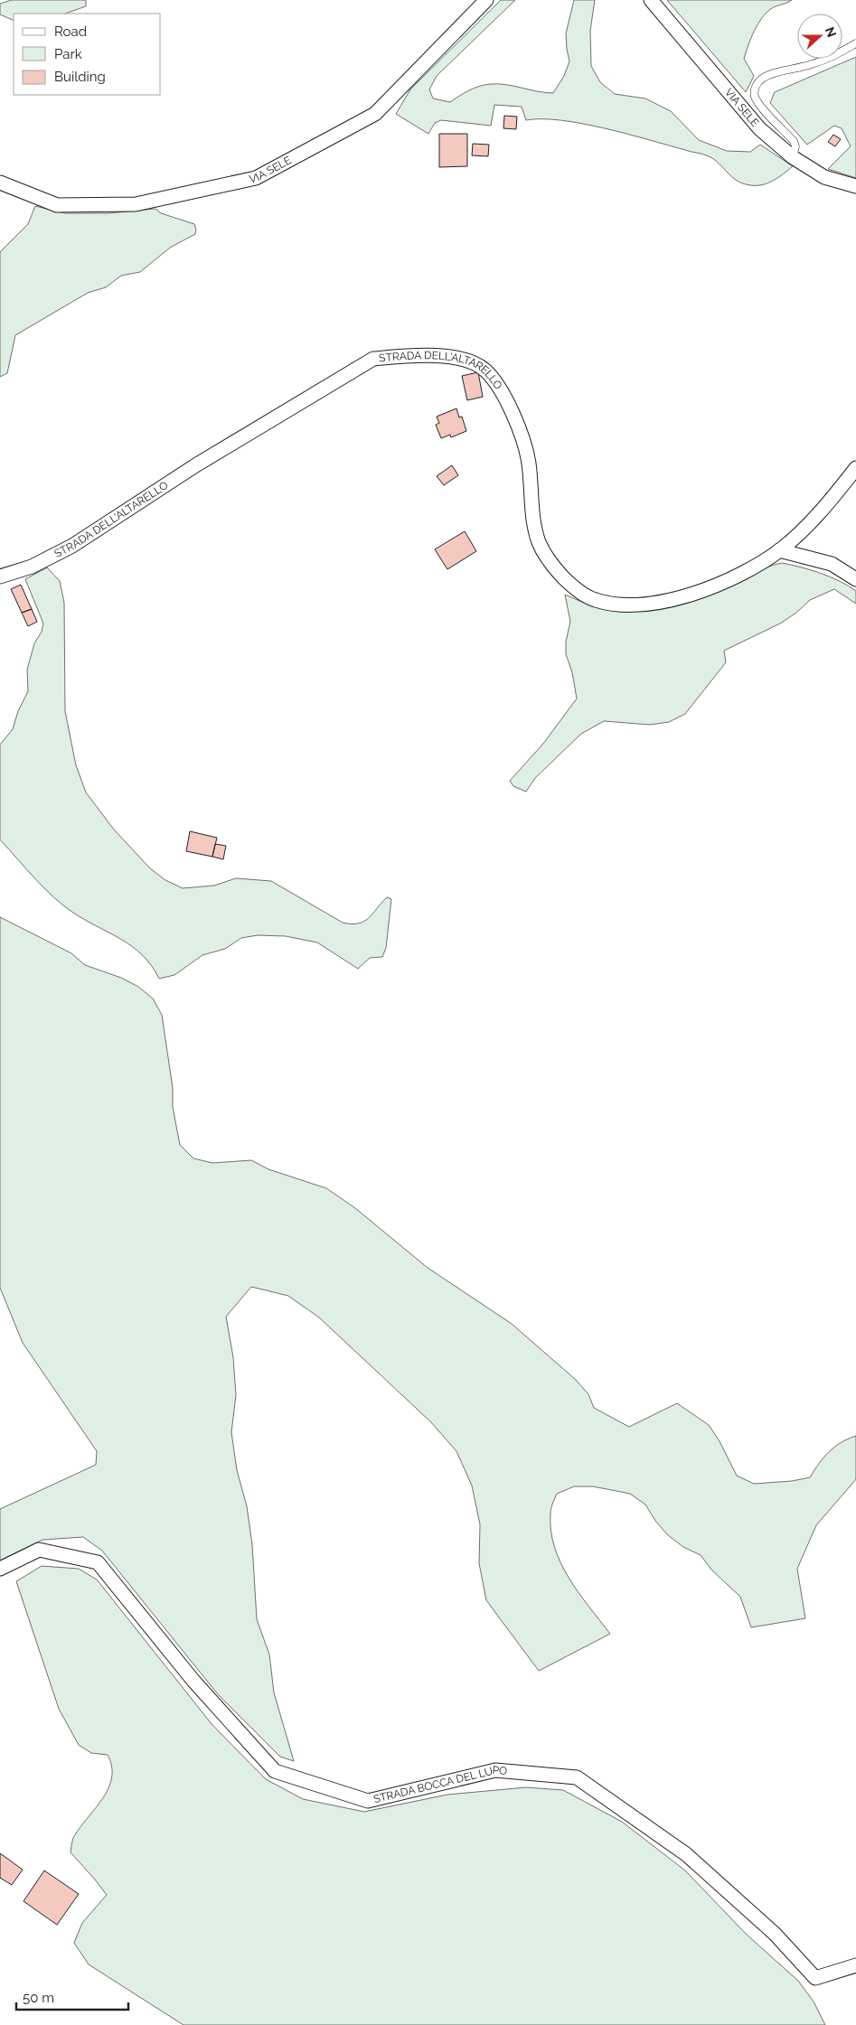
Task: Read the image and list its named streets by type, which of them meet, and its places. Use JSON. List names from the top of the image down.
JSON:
{
  "streets": {
    "street": ["VIA SELE", "STRADA DELL'ALTARELLO", "STRADA BOCCA DEL LUPO"]
  },
  "legend": ["Road", "Park", "Building"],
  "scale_bar": "50 m",
  "north": "right"
}
